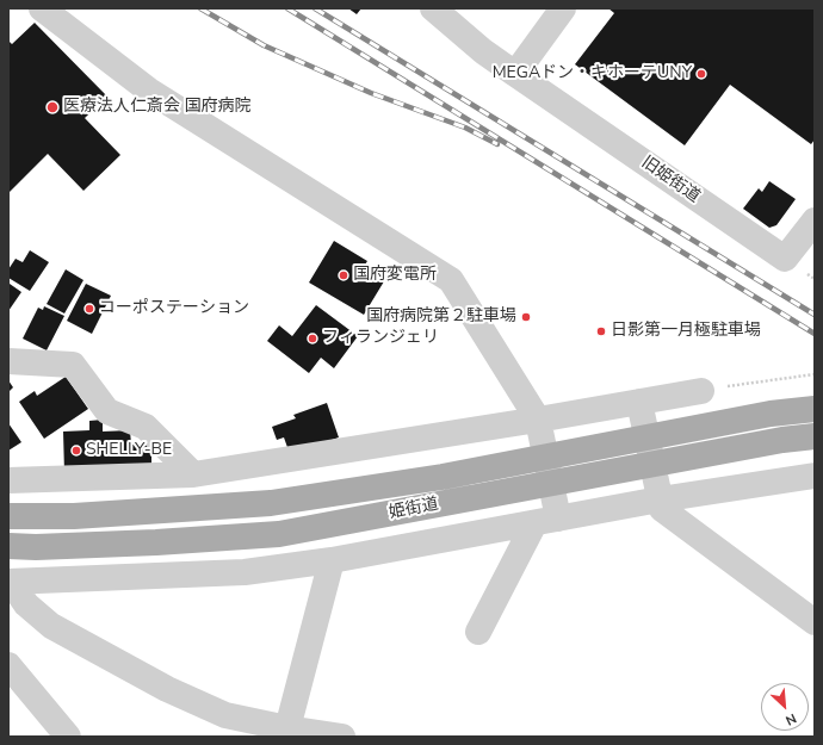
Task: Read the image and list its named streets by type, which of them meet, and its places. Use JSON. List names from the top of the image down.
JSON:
{
  "streets": {
    "main road": ["姫街道"],
    "street": ["旧姫街道"]
  },
  "places": [
    "MEGAドン・キホーテUNY",
    "医療法人仁斎会 国府病院",
    "国府変電所",
    "コーポステーション",
    "国府病院第２駐車場",
    "日影第一月極駐車場",
    "フィランジェリ",
    "SHELLY-BE"
  ],
  "north": "bottom right"
}
